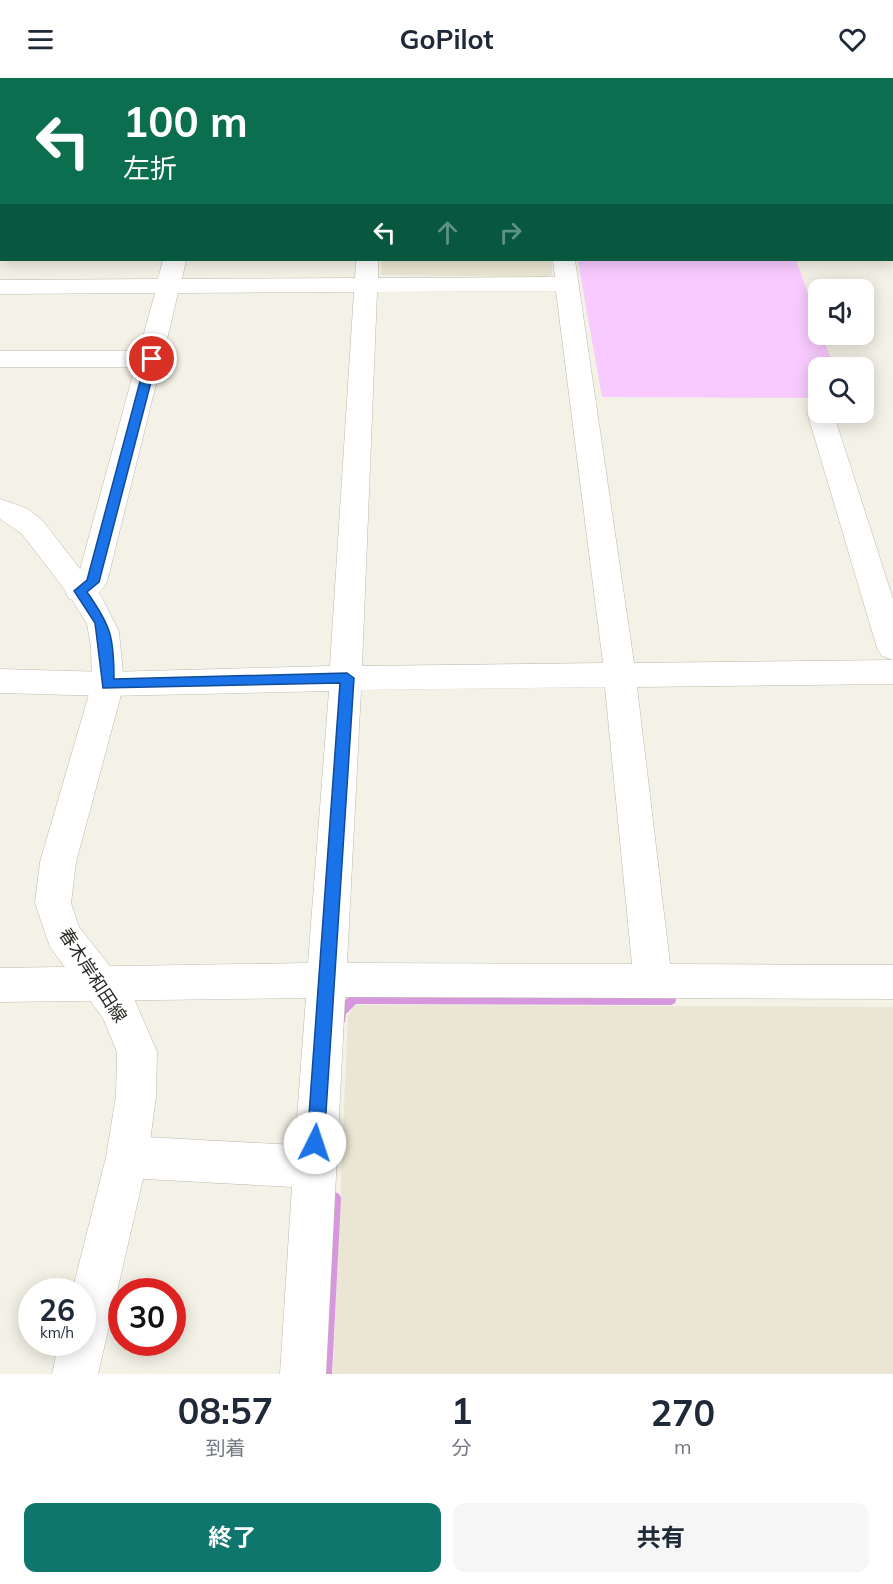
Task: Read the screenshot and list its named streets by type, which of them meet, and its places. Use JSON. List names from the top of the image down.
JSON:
{
  "streets": {
    "street": ["春木岸和田線"]
  },
  "page": {
    "header": "GoPilot",
    "turn": ["100 m", "左折"],
    "speed": "26 km/h",
    "limit": "30",
    "eta": [
      "08:57",
      "到着",
      "1",
      "分",
      "270",
      "m"
    ],
    "buttons": ["終了", "共有"]
  }
}
